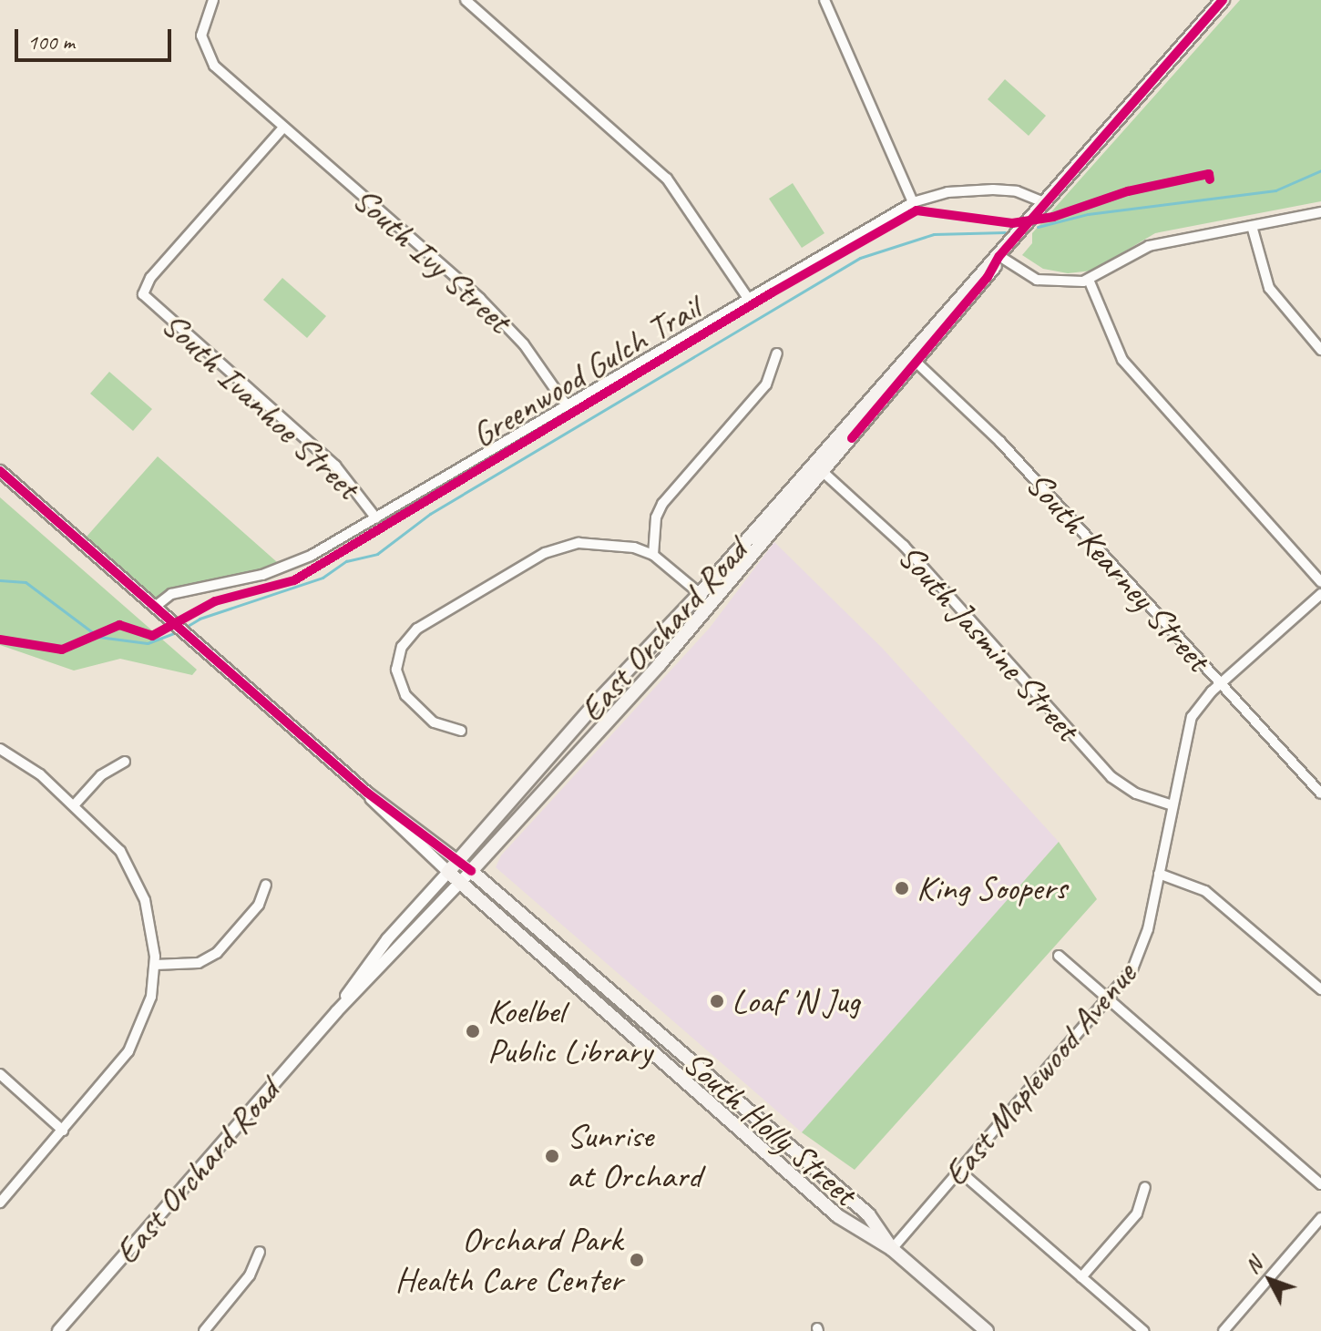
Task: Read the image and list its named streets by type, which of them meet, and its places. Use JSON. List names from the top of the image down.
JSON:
{
  "streets": {
    "main road": ["East Orchard Road", "South Holly Street"],
    "street": [
      "South Ivy Street",
      "South Ivanhoe Street",
      "South Kearney Street",
      "South Jasmine Street",
      "East Maplewood Avenue"
    ],
    "cycle path": ["Greenwood Gulch Trail"]
  },
  "crossings": [
    ["South Ivy Street", "South Ivanhoe Street"],
    ["South Kearney Street", "East Orchard Road"],
    ["South Kearney Street", "East Maplewood Avenue"],
    ["East Orchard Road", "South Jasmine Street"],
    ["East Orchard Road", "South Holly Street"],
    ["South Jasmine Street", "East Maplewood Avenue"],
    ["East Maplewood Avenue", "South Holly Street"]
  ],
  "places": [
    "King Soopers",
    "Loaf 'N Jug",
    "Koelbel Public Library",
    "Sunrise at Orchard",
    "Orchard Park Health Care Center"
  ],
  "scale_bar": "100 m",
  "north": "top left"
}
